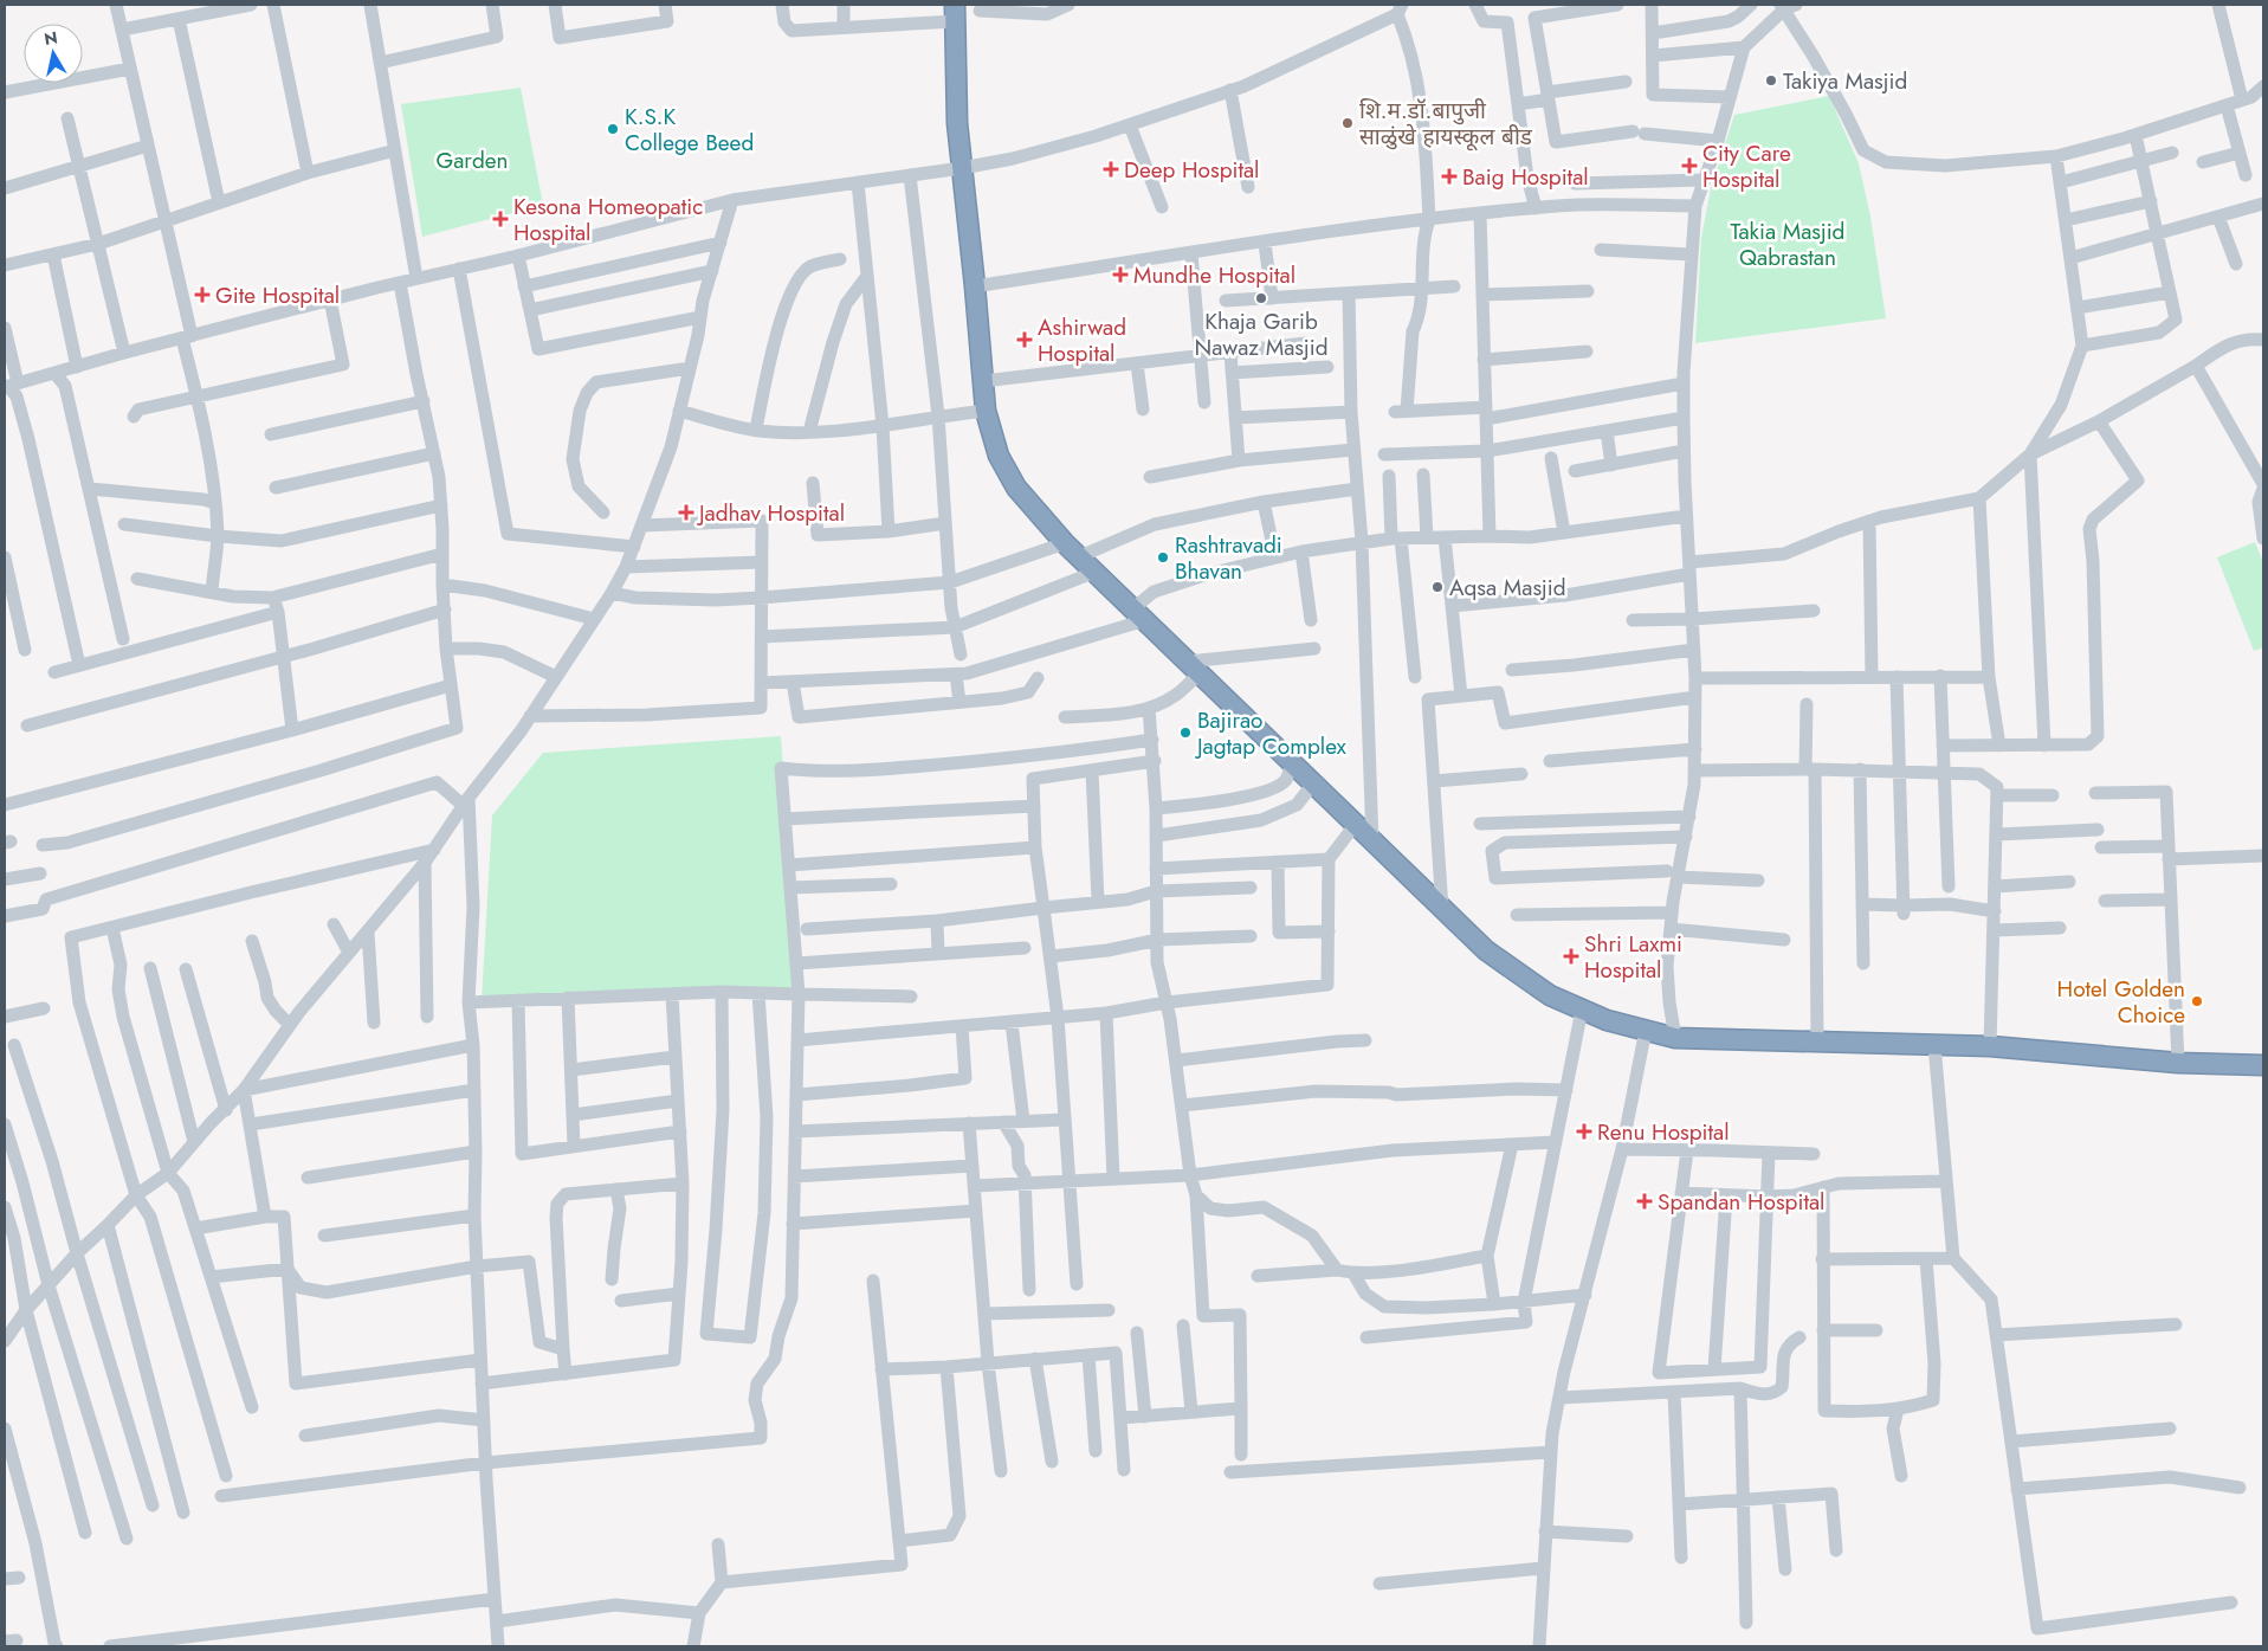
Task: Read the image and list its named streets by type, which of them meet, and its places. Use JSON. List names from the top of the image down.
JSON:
{
  "parks": ["Garden", "Takia Masjid Qabrastan"],
  "places": {
    "other": [
      "Takiya Masjid",
      "शि.म.डॉ.बापुजी साळुंखे हायस्कूल बीड",
      "K.S.K College Beed",
      "Khaja Garib Nawaz Masjid",
      "Rashtravadi Bhavan",
      "Aqsa Masjid",
      "Bajirao Jagtap Complex",
      "Hotel Golden Choice"
    ],
    "health": [
      "City Care Hospital",
      "Deep Hospital",
      "Baig Hospital",
      "Kesona Homeopatic Hospital",
      "Mundhe Hospital",
      "Gite Hospital",
      "Ashirwad Hospital",
      "Jadhav Hospital",
      "Shri Laxmi Hospital",
      "Renu Hospital",
      "Spandan Hospital"
    ]
  },
  "north": "top"
}
